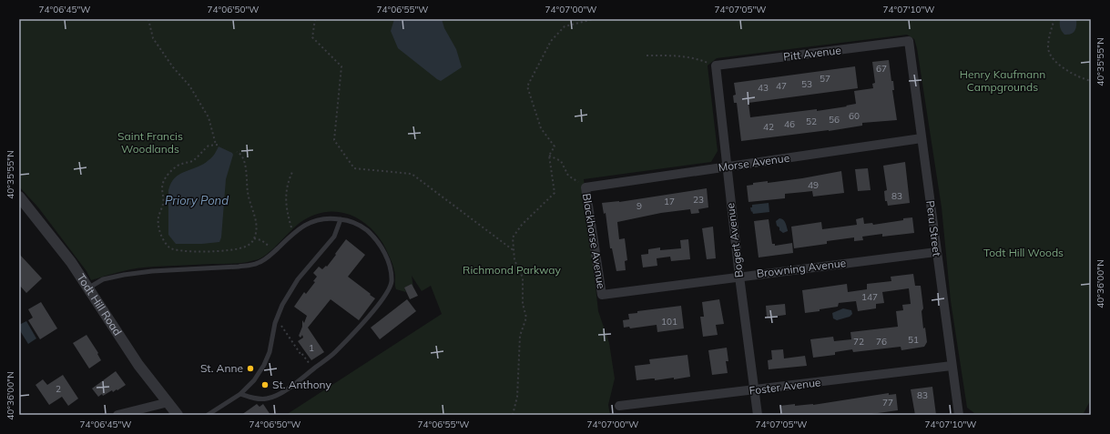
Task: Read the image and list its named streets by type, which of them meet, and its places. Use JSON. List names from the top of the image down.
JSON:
{
  "streets": {
    "street": [
      "Pitt Avenue",
      "Morse Avenue",
      "Peru Street",
      "Bogert Avenue",
      "Blackhorse Avenue",
      "Browning Avenue",
      "Todt Hill Road",
      "Foster Avenue"
    ]
  },
  "crossings": [
    ["Pitt Avenue", "Peru Street"],
    ["Pitt Avenue", "Bogert Avenue"],
    ["Morse Avenue", "Peru Street"],
    ["Morse Avenue", "Bogert Avenue"],
    ["Morse Avenue", "Blackhorse Avenue"],
    ["Peru Street", "Browning Avenue"],
    ["Peru Street", "Foster Avenue"],
    ["Bogert Avenue", "Browning Avenue"],
    ["Bogert Avenue", "Foster Avenue"],
    ["Blackhorse Avenue", "Browning Avenue"]
  ],
  "water": ["Priory Pond"],
  "parks": [
    "Henry Kaufmann Campgrounds",
    "Saint Francis Woodlands",
    "Todt Hill Woods",
    "Richmond Parkway"
  ],
  "places": ["St. Anne", "St. Anthony"],
  "house_numbers": [
    "67",
    "57",
    "53",
    "47",
    "43",
    "60",
    "56",
    "52",
    "46",
    "42",
    "49",
    "83",
    "23",
    "17",
    "9",
    "147",
    "101",
    "51",
    "72",
    "76",
    "1",
    "2",
    "83",
    "77"
  ],
  "coordinates": [
    "74°06'45\"W",
    "74°06'50\"W",
    "74°06'55\"W",
    "74°07'00\"W",
    "74°07'05\"W",
    "74°07'10\"W",
    "40°35'55\"N",
    "40°36'00\"N"
  ]
}
